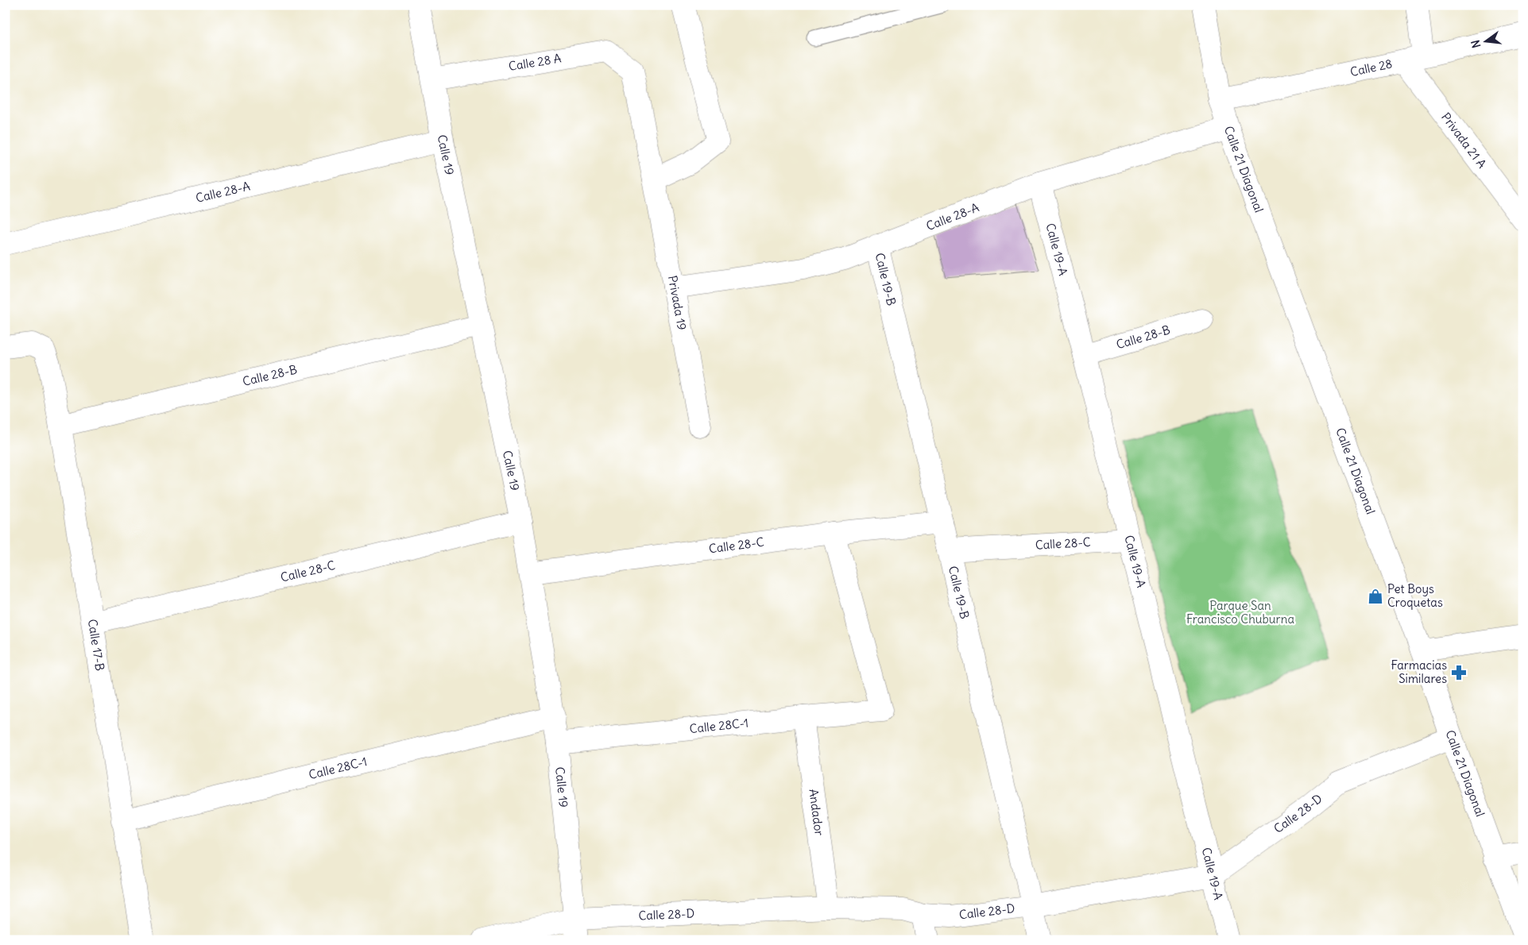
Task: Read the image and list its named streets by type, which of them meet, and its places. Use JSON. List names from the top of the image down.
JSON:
{
  "streets": {
    "street": [
      "Calle 28 A",
      "Calle 28",
      "Privada 21 A",
      "Calle 19",
      "Calle 21 Diagonal",
      "Calle 28-A",
      "Calle 19-A",
      "Calle 19-B",
      "Privada 19",
      "Calle 28-B",
      "Calle 28-C",
      "Calle 17-B",
      "Calle 28C-1",
      "Andador",
      "Calle 28-D"
    ]
  },
  "crossings": [
    ["Calle 28 A", "Calle 19"],
    ["Calle 28 A", "Privada 19"],
    ["Calle 28", "Privada 21 A"],
    ["Calle 28", "Calle 21 Diagonal"],
    ["Calle 19", "Calle 28-A"],
    ["Calle 19", "Calle 28-B"],
    ["Calle 19", "Calle 28-C"],
    ["Calle 19", "Calle 28C-1"],
    ["Calle 19", "Calle 28-D"],
    ["Calle 21 Diagonal", "Calle 28-A"],
    ["Calle 21 Diagonal", "Calle 28-D"],
    ["Calle 28-A", "Calle 19-A"],
    ["Calle 28-A", "Calle 19-B"],
    ["Calle 28-A", "Privada 19"],
    ["Calle 19-A", "Calle 28-B"],
    ["Calle 19-A", "Calle 28-C"],
    ["Calle 19-A", "Calle 28-D"],
    ["Calle 19-B", "Calle 28-C"],
    ["Calle 19-B", "Calle 28-D"],
    ["Calle 28-B", "Calle 17-B"],
    ["Calle 28-C", "Calle 17-B"],
    ["Calle 28-C", "Calle 28C-1"],
    ["Calle 17-B", "Calle 28C-1"],
    ["Calle 28C-1", "Andador"],
    ["Andador", "Calle 28-D"]
  ],
  "parks": ["Parque San Francisco Chuburna"],
  "places": {
    "shop": ["Pet Boys Croquetas"],
    "pharmacy": ["Farmacias Similares"]
  },
  "north": "left"
}
